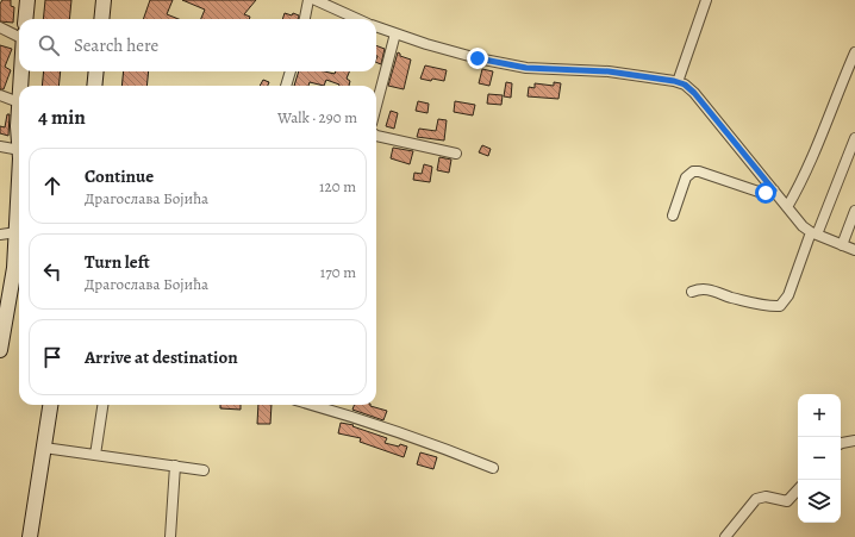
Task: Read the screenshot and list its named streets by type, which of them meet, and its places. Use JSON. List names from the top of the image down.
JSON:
{
  "page": {
    "search": "Search here",
    "heading": ["4 min", "Walk · 290 m"],
    "list": [
      ["Continue", "Драгослава Бојића", "120 m"],
      ["Turn left", "Драгослава Бојића", "170 m"],
      "Arrive at destination"
    ],
    "map_buttons": ["+", "−"]
  }
}
